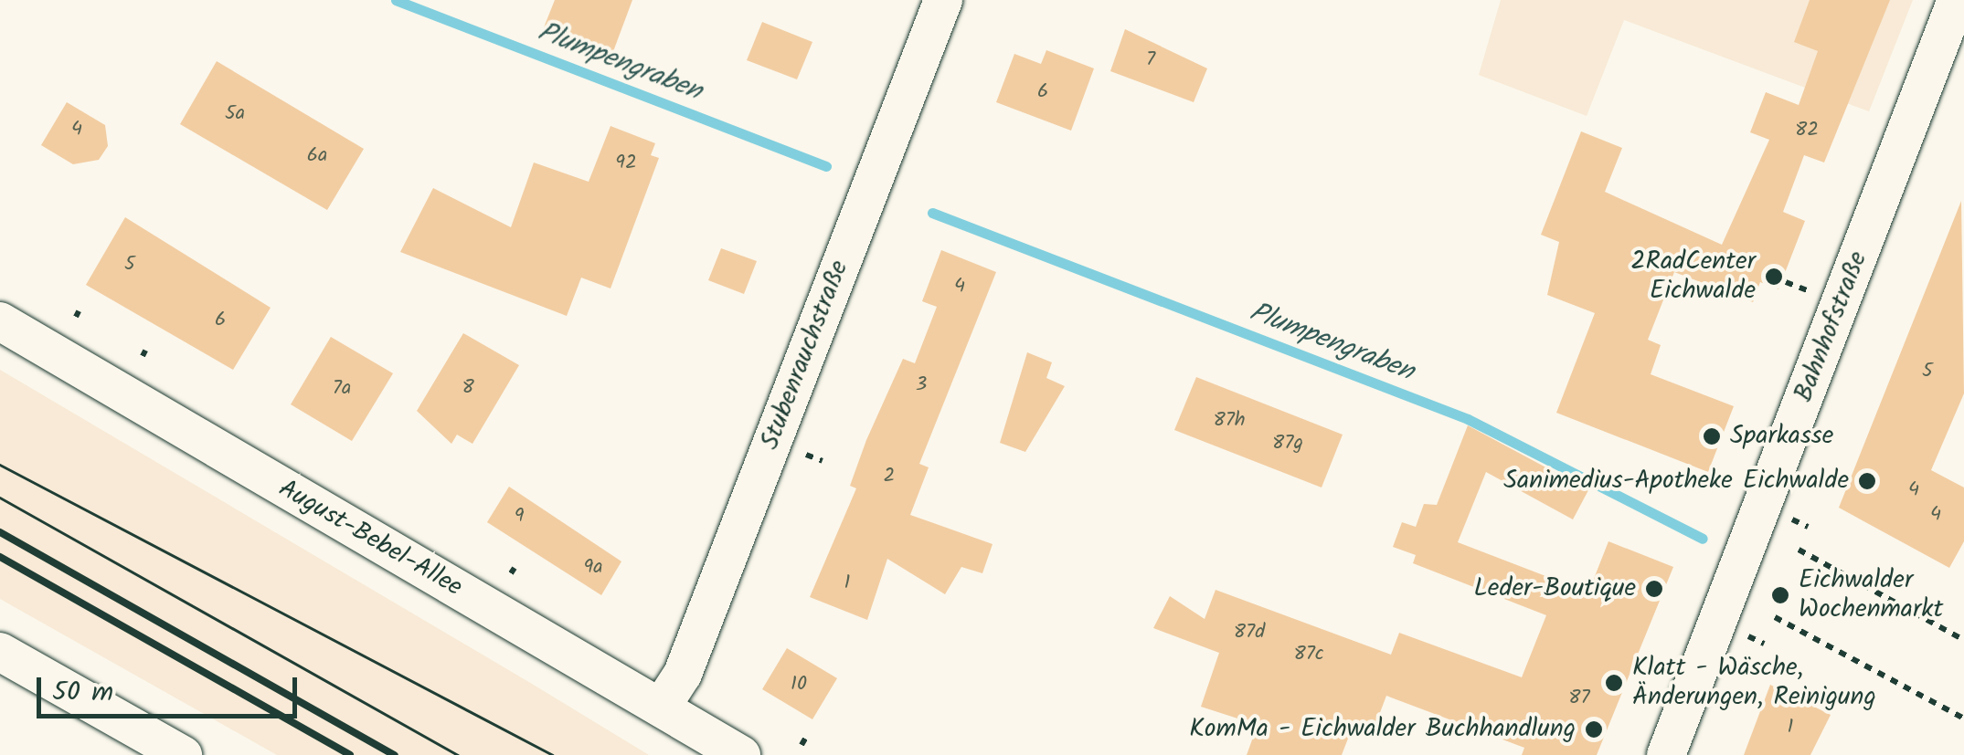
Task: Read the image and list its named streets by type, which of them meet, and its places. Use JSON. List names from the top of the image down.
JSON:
{
  "streets": {
    "street": ["Bahnhofstraße", "Stubenrauchstraße", "August-Bebel-Allee"]
  },
  "crossings": [
    ["Stubenrauchstraße", "August-Bebel-Allee"]
  ],
  "water": ["Plumpengraben"],
  "places": [
    "2RadCenter Eichwalde",
    "Sparkasse",
    "Sanimedius-Apotheke Eichwalde",
    "Leder-Boutique",
    "Eichwalder Wochenmarkt",
    "Klatt - Wäsche, Änderungen, Reinigung",
    "KomMa - Eichwalder Buchhandlung"
  ],
  "house_numbers": [
    "7",
    "6",
    "5a",
    "4",
    "82",
    "6a",
    "92",
    "5",
    "4",
    "6",
    "5",
    "3",
    "8",
    "7a",
    "87h",
    "87g",
    "2",
    "4",
    "4",
    "9",
    "9a",
    "1",
    "87d",
    "87c",
    "10",
    "87",
    "1"
  ],
  "scale_bar": "50 m"
}
